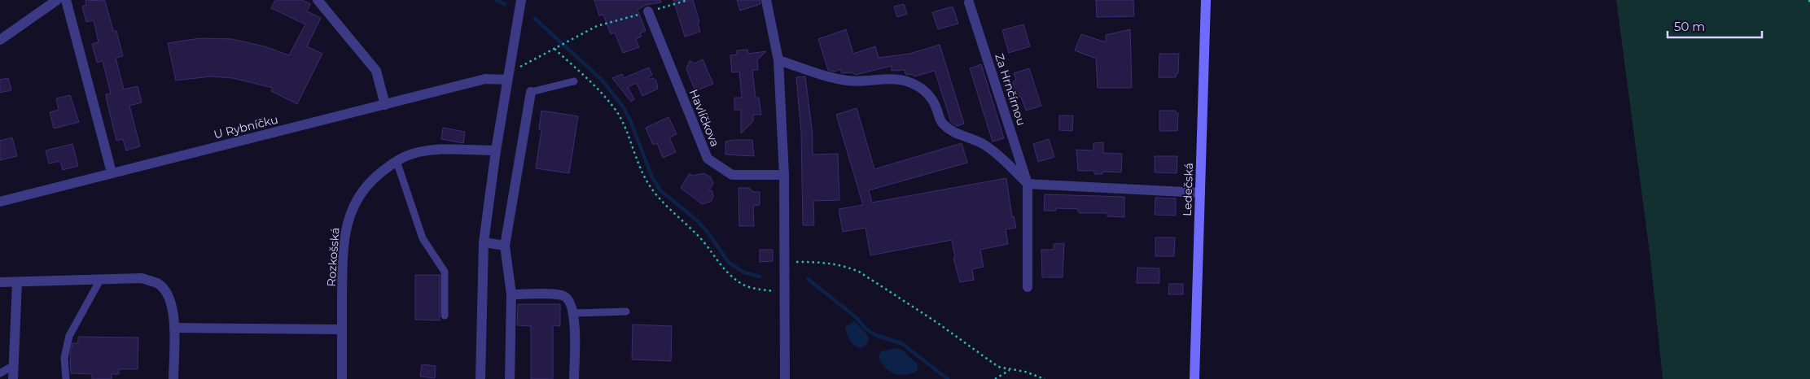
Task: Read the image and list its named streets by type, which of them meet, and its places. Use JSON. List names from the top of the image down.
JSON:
{
  "streets": {
    "main road": ["Ledečská"],
    "street": [
      "Za Hrnčírnou",
      "Havlíčkova",
      "U Rybníčku",
      "Rozkošská"
    ]
  },
  "scale_bar": "50 m"
}
